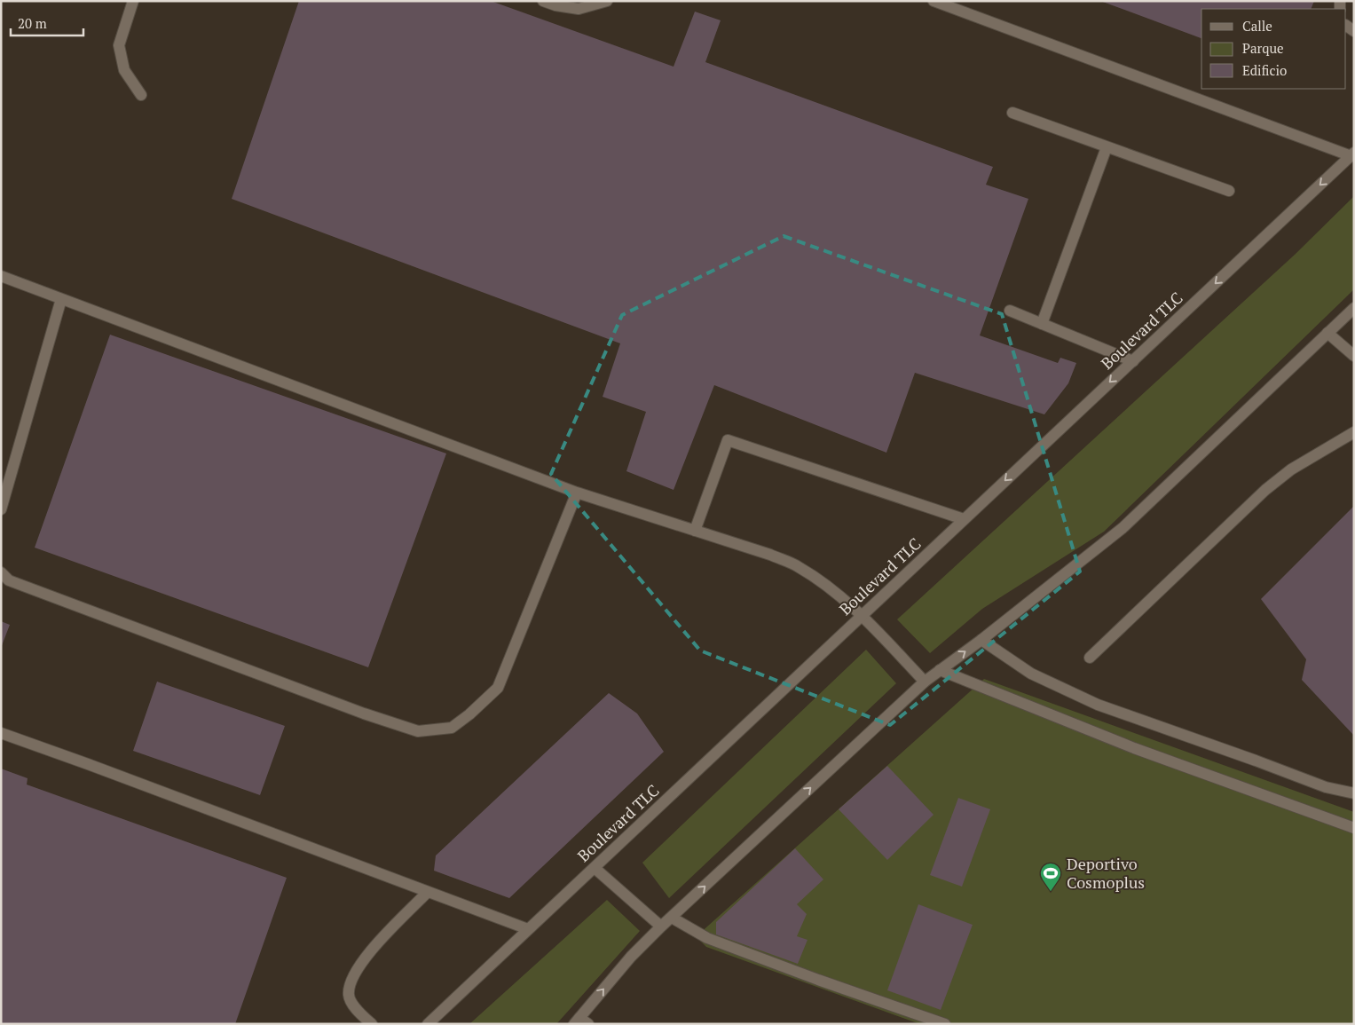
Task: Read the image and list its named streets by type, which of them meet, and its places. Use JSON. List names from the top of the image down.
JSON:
{
  "streets": {
    "street": ["Boulevard TLC"]
  },
  "one_way": ["Boulevard TLC"],
  "places": {
    "sports": ["Deportivo Cosmoplus"]
  },
  "legend": ["Calle", "Parque", "Edificio"],
  "scale_bar": "20 m"
}
